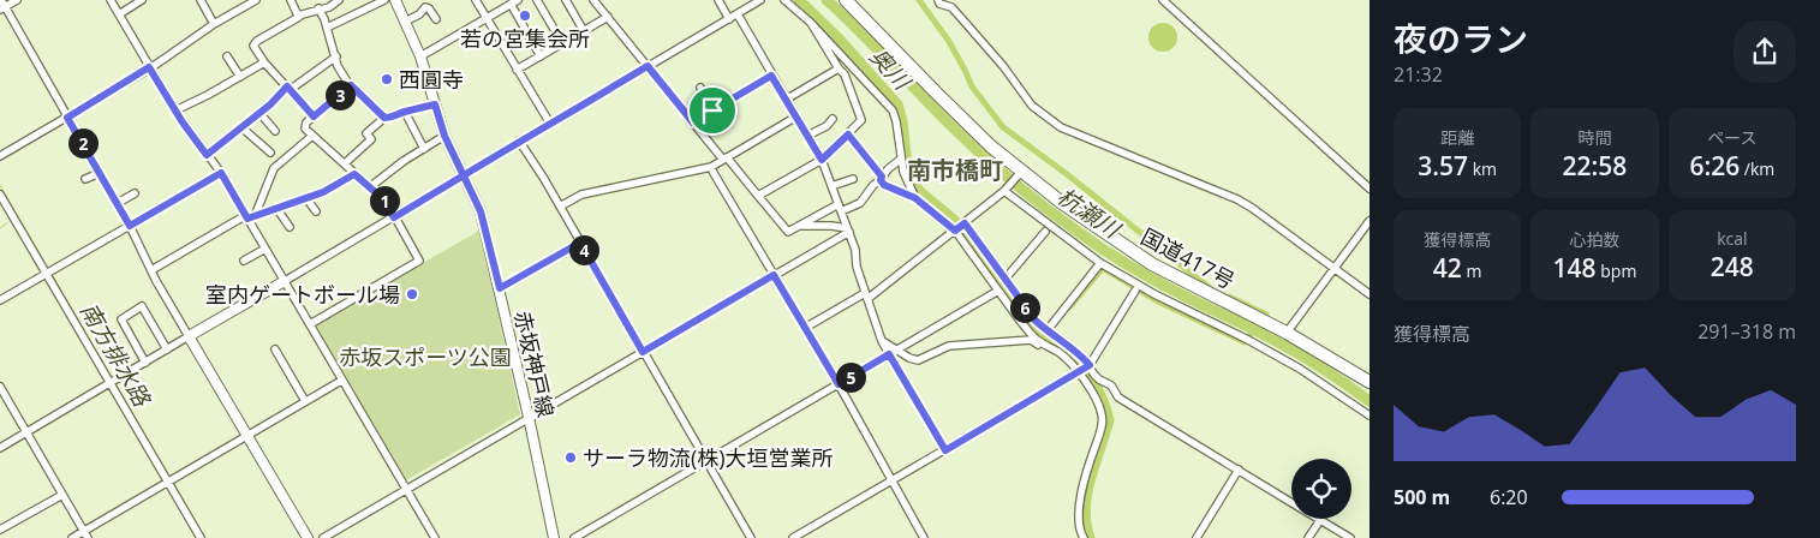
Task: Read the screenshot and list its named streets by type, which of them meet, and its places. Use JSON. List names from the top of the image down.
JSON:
{
  "streets": {
    "highway": ["国道417号"],
    "main road": ["赤坂神戸線"]
  },
  "districts": ["南市橋町"],
  "water": ["奥川", "杭瀬川", "南方排水路"],
  "parks": ["赤坂スポーツ公園"],
  "places": [
    "若の宮集会所",
    "西圓寺",
    "室内ゲートボール場",
    "サーラ物流(株)大垣営業所"
  ],
  "page": {
    "heading": ["夜のラン", "21:32"],
    "pins": [
      "3",
      "2",
      "1",
      "4",
      "6",
      "5"
    ],
    "stats": [
      ["距離", "3.57 km"],
      ["時間", "22:58"],
      ["ペース", "6:26 /km"],
      ["獲得標高", "42 m"],
      ["心拍数", "148 bpm"],
      ["kcal", "248"]
    ],
    "chart": ["獲得標高", "291–318 m"],
    "list": [
      {
        "name": "500 m",
        "note": "6:20"
      }
    ]
  }
}
